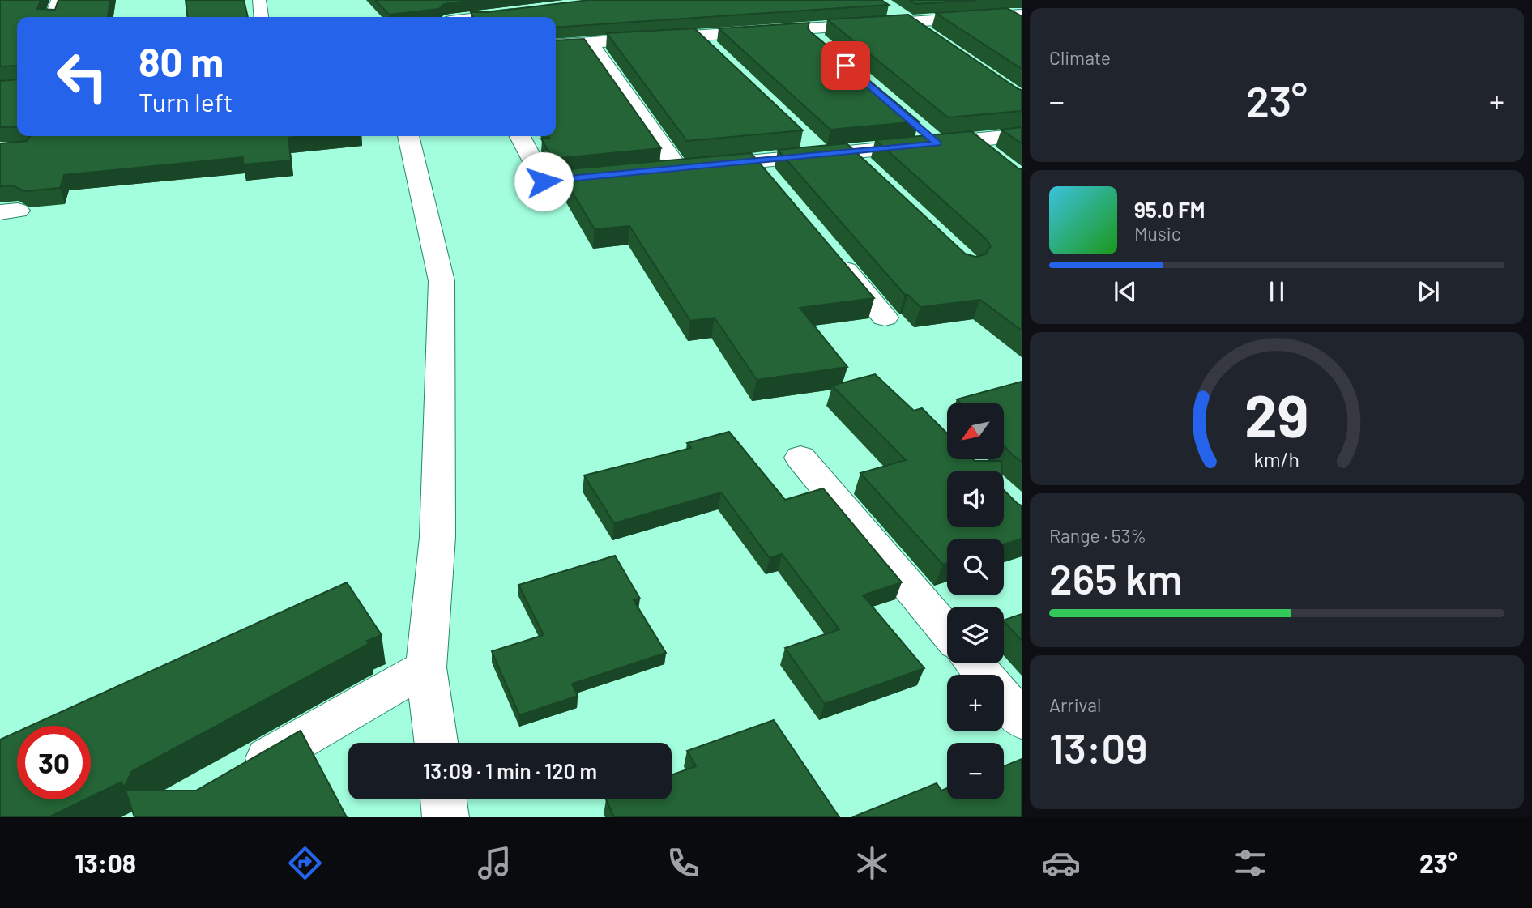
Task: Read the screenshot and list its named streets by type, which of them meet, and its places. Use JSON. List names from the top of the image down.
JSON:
{
  "north": "bottom left",
  "page": {
    "tile": [
      "Climate",
      ["Range · 53%", "265 km"],
      ["Arrival", "13:09"]
    ],
    "turn": ["80 m", "Turn left"],
    "heat": ["−", "23°", "+"],
    "song": ["95.0 FM", "Music"],
    "map_buttons": ["+", "−"],
    "limit": "30",
    "trip": "13:09 · 1 min · 120 m",
    "tabs": ["13:08", "23°"],
    "gauge": ["29", "km/h"]
  }
}
